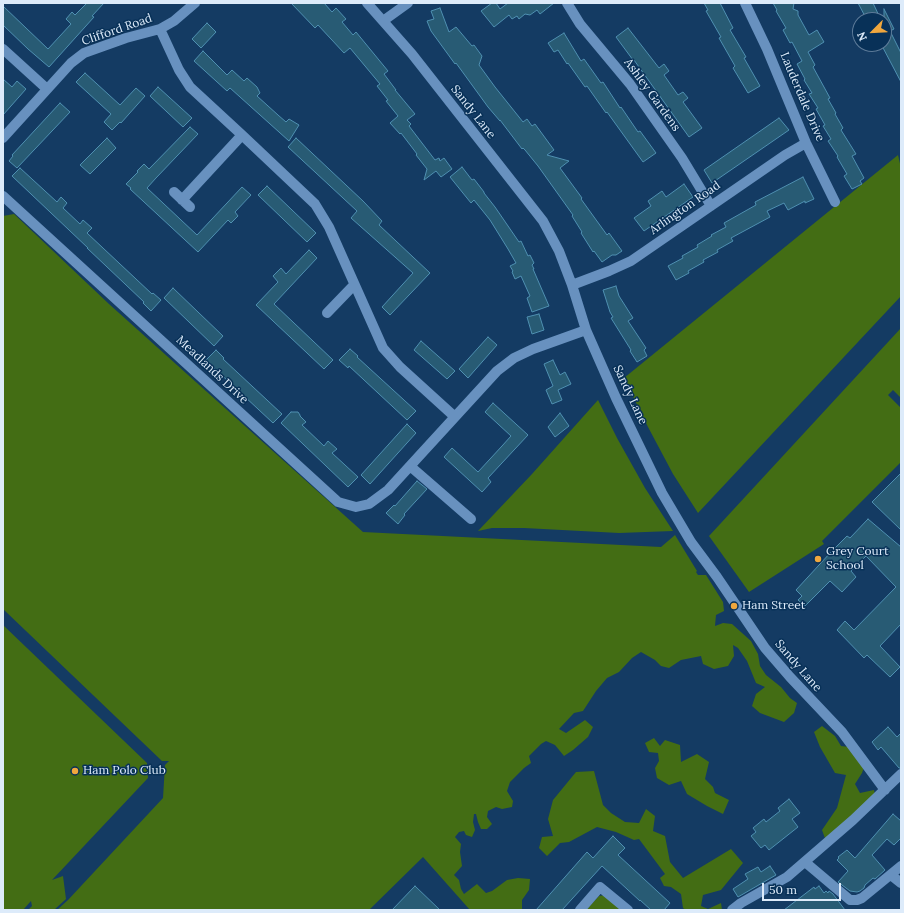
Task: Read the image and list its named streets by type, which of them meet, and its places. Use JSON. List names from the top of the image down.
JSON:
{
  "streets": {
    "street": [
      "Clifford Road",
      "Ashley Gardens",
      "Lauderdale Drive",
      "Sandy Lane",
      "Arlington Road",
      "Meadlands Drive"
    ]
  },
  "crossings": [
    ["Ashley Gardens", "Arlington Road"],
    ["Lauderdale Drive", "Arlington Road"],
    ["Sandy Lane", "Arlington Road"],
    ["Sandy Lane", "Meadlands Drive"]
  ],
  "places": ["Grey Court School", "Ham Street", "Ham Polo Club"],
  "scale_bar": "50 m",
  "north": "bottom left"
}
